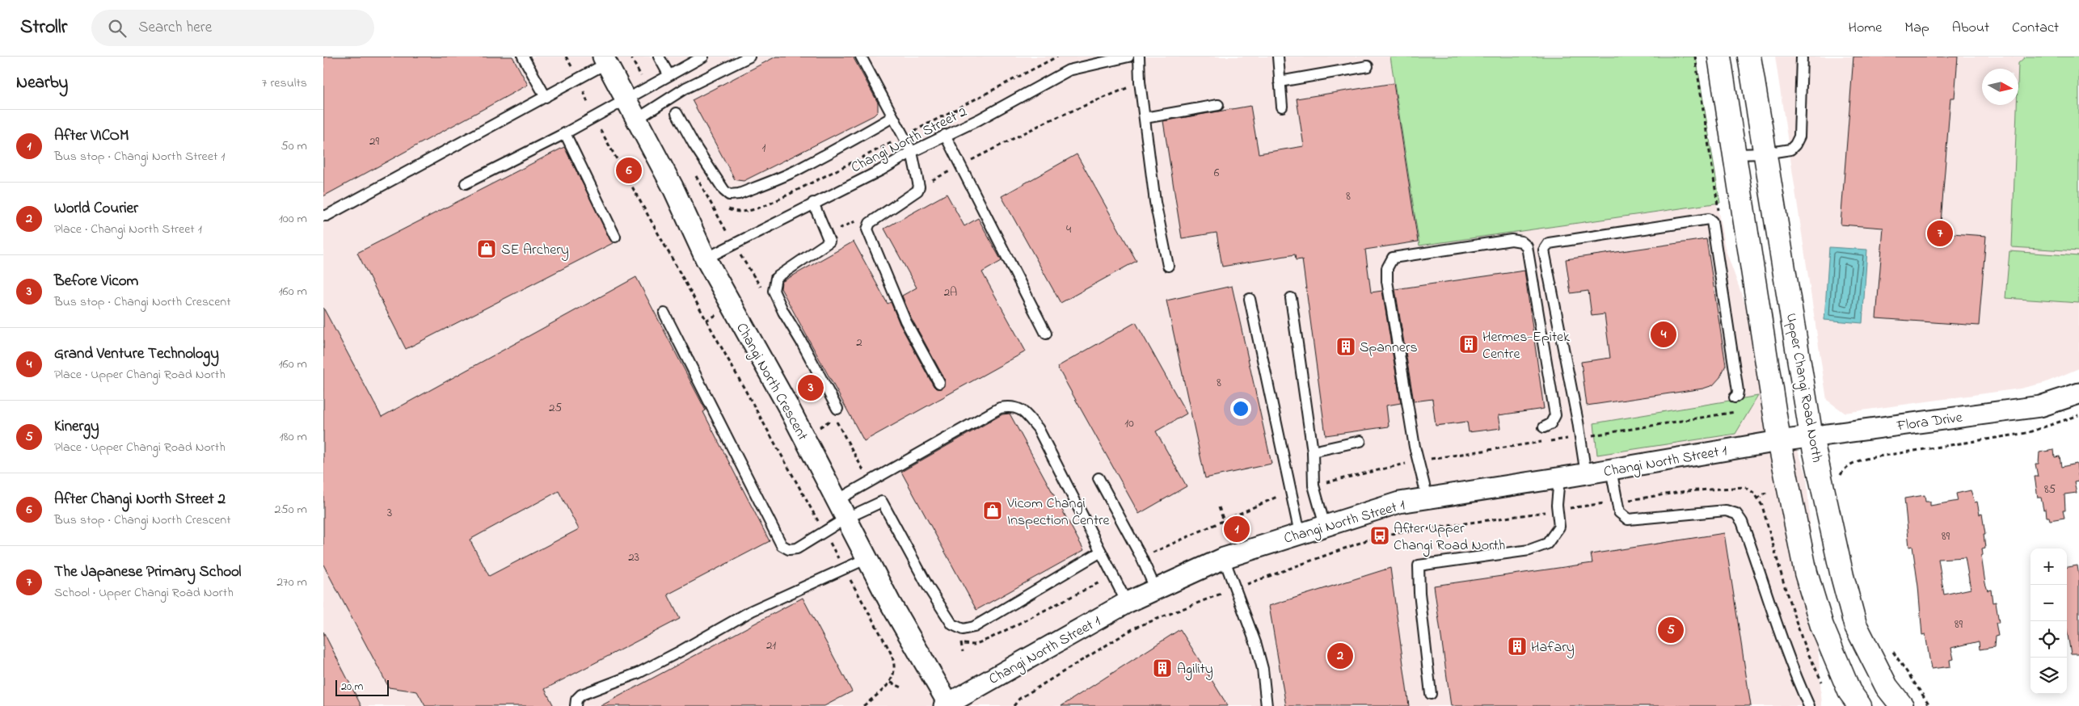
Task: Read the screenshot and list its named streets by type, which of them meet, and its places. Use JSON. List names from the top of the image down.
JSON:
{
  "streets": {
    "street": [
      "Changi North Crescent",
      "Upper Changi Road North",
      "Flora Drive",
      "Changi North Street 1"
    ],
    "lane": ["Changi North Street 2"]
  },
  "crossings": [
    ["Changi North Street 2", "Changi North Crescent"],
    ["Changi North Crescent", "Changi North Street 1"],
    ["Upper Changi Road North", "Flora Drive"],
    ["Flora Drive", "Changi North Street 1"]
  ],
  "places": {
    "shop": ["SE Archery", "Vicom Changi Inspection Centre"],
    "building": [
      "Hermes-Epitek Centre",
      "Spanners",
      "Hafary",
      "Agility"
    ],
    "bus stop": ["After Upper Changi Road North"]
  },
  "house_numbers": [
    "29",
    "1",
    "6",
    "8",
    "4",
    "2A",
    "2",
    "8",
    "25",
    "10",
    "85",
    "3",
    "89",
    "23",
    "89",
    "21"
  ],
  "scale_bar": "20 m",
  "north": "right",
  "page": {
    "header": "Strollr",
    "search": "Search here",
    "nav": [
      "Home",
      "Map",
      "About",
      "Contact"
    ],
    "heading": ["Nearby", "7 results"],
    "list": [
      {
        "mark": "1",
        "name": "After VICOM",
        "note": "Bus stop · Changi North Street 1",
        "value": "50 m"
      },
      {
        "mark": "2",
        "name": "World Courier",
        "note": "Place · Changi North Street 1",
        "value": "100 m"
      },
      {
        "mark": "3",
        "name": "Before Vicom",
        "note": "Bus stop · Changi North Crescent",
        "value": "160 m"
      },
      {
        "mark": "4",
        "name": "Grand Venture Technology",
        "note": "Place · Upper Changi Road North",
        "value": "160 m"
      },
      {
        "mark": "5",
        "name": "Kinergy",
        "note": "Place · Upper Changi Road North",
        "value": "180 m"
      },
      {
        "mark": "6",
        "name": "After Changi North Street 2",
        "note": "Bus stop · Changi North Crescent",
        "value": "250 m"
      },
      {
        "mark": "7",
        "name": "The Japanese Primary School",
        "note": "School · Upper Changi Road North",
        "value": "270 m"
      }
    ],
    "pins": [
      "6",
      "7",
      "4",
      "3",
      "1",
      "5",
      "2"
    ],
    "map_buttons": ["+", "−"],
    "scale": "20 m"
  }
}
